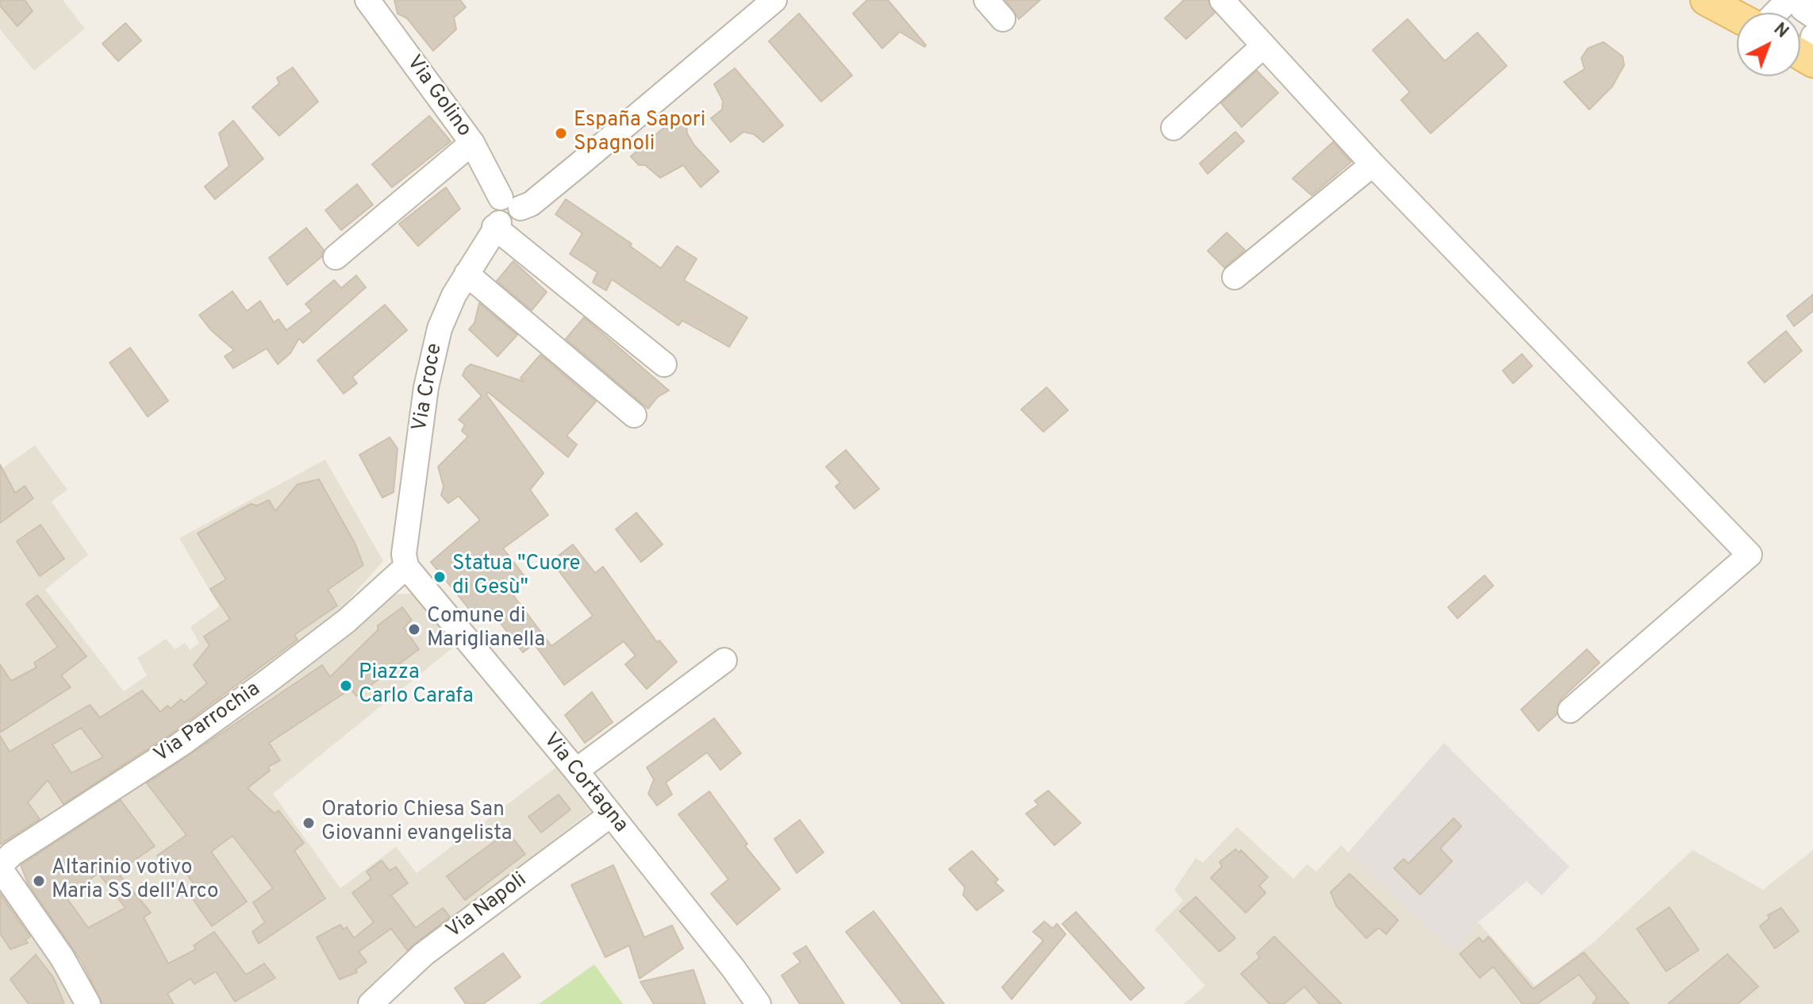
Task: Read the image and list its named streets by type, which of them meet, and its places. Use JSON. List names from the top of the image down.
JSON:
{
  "streets": {
    "street": [
      "Via Golino",
      "Via Croce",
      "Via Parrochia",
      "Via Cortagna",
      "Via Napoli"
    ]
  },
  "crossings": [
    ["Via Croce", "Via Parrochia"],
    ["Via Croce", "Via Cortagna"],
    ["Via Parrochia", "Via Cortagna"],
    ["Via Cortagna", "Via Napoli"]
  ],
  "places": [
    "España Sapori Spagnoli",
    "Statua \"Cuore di Gesù\"",
    "Comune di Mariglianella",
    "Piazza Carlo Carafa",
    "Oratorio Chiesa San Giovanni evangelista",
    "Altarinio votivo Maria SS dell'Arco"
  ],
  "north": "top right"
}
